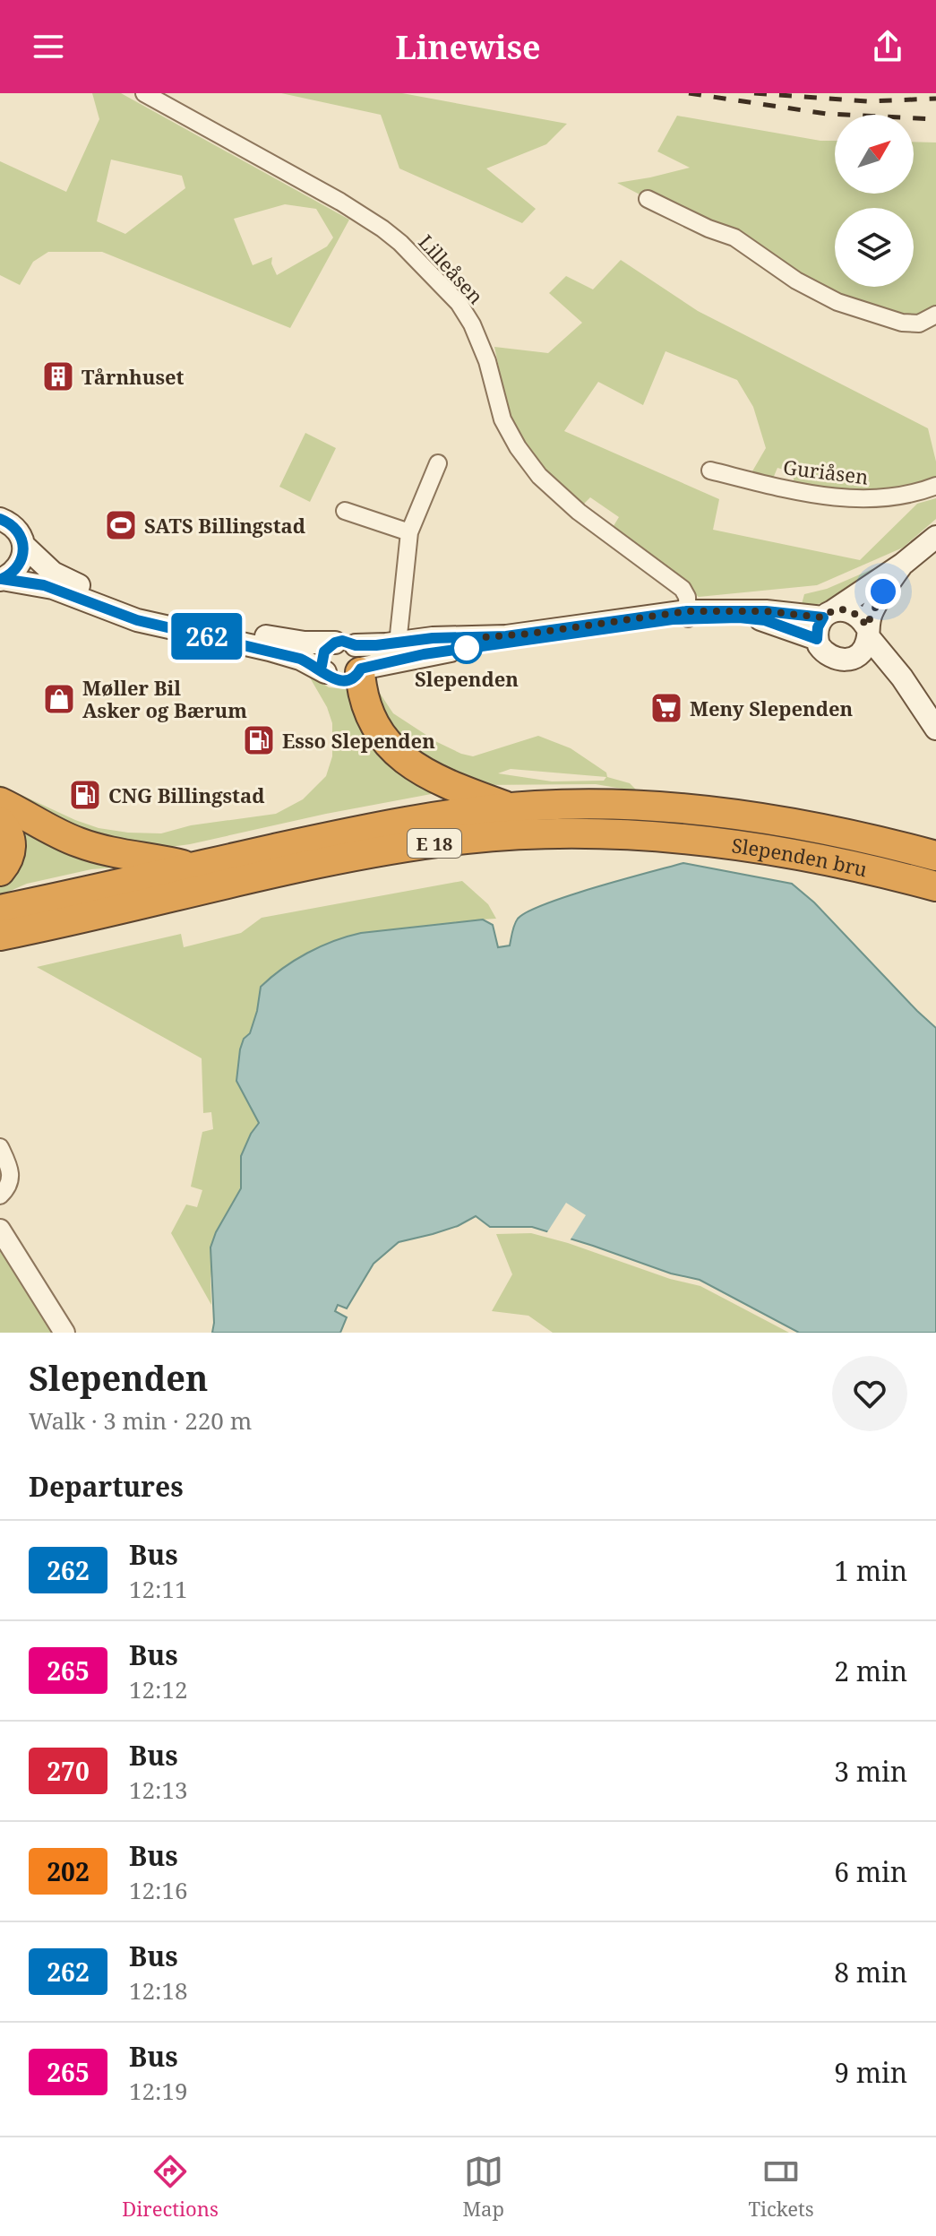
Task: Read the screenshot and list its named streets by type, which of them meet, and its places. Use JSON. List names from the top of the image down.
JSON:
{
  "streets": {
    "highway": ["E 18", "Slependen bru"],
    "street": ["Lilleåsen", "Guriåsen"]
  },
  "crossings": [
    ["E 18", "Slependen bru"]
  ],
  "places": {
    "building": ["Tårnhuset"],
    "sports": ["SATS Billingstad"],
    "other": ["Slependen"],
    "shop": ["Møller Bil Asker og Bærum"],
    "supermarket": ["Meny Slependen"],
    "fuel station": ["Esso Slependen", "CNG Billingstad"]
  },
  "lines": ["bus line 262"],
  "north": "top right",
  "page": {
    "header": "Linewise",
    "on_map": "262",
    "heading": [
      ["Slependen", "Walk · 3 min · 220 m"],
      "Departures"
    ],
    "list": [
      {
        "mark": "262",
        "name": "Bus",
        "note": "12:11",
        "value": "1 min"
      },
      {
        "mark": "265",
        "name": "Bus",
        "note": "12:12",
        "value": "2 min"
      },
      {
        "mark": "270",
        "name": "Bus",
        "note": "12:13",
        "value": "3 min"
      },
      {
        "mark": "202",
        "name": "Bus",
        "note": "12:16",
        "value": "6 min"
      },
      {
        "mark": "262",
        "name": "Bus",
        "note": "12:18",
        "value": "8 min"
      },
      {
        "mark": "265",
        "name": "Bus",
        "note": "12:19",
        "value": "9 min"
      }
    ],
    "tabs": ["Directions", "Map", "Tickets"]
  }
}
